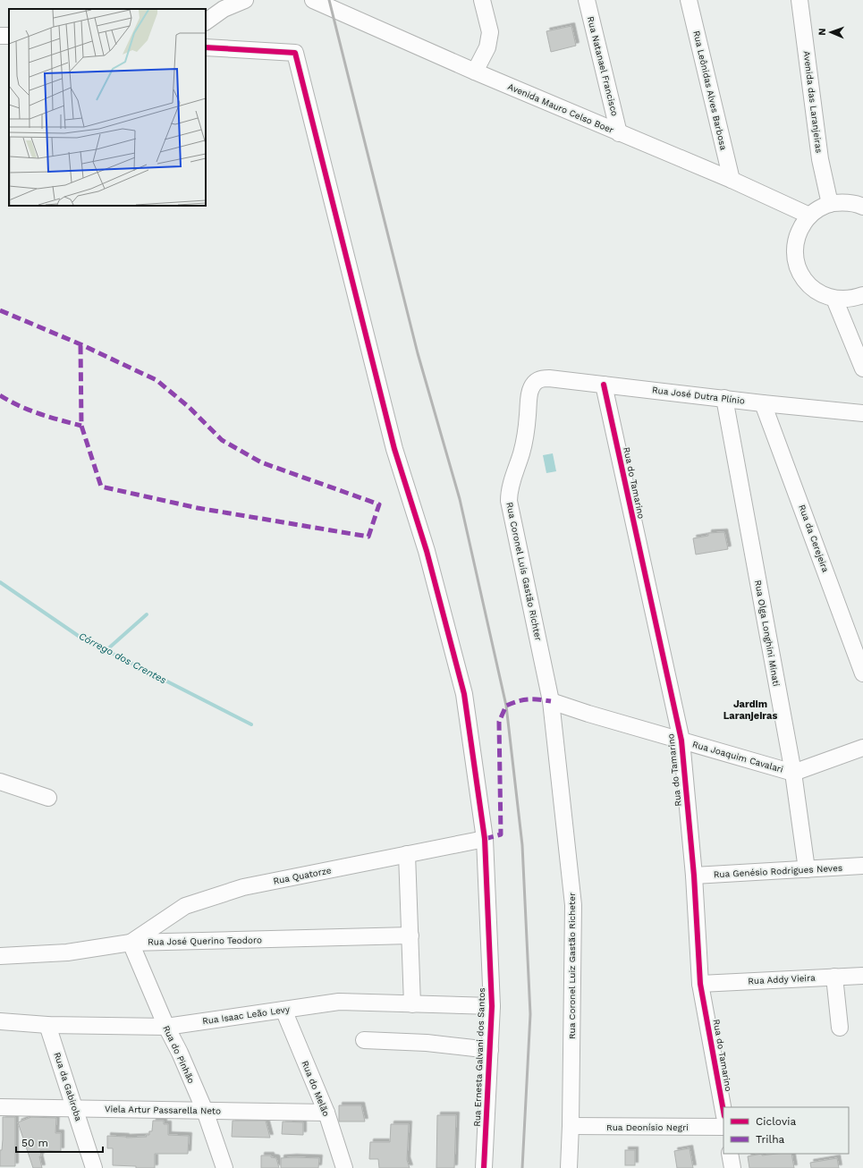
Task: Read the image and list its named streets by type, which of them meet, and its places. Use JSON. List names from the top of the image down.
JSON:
{
  "streets": {
    "street": [
      "Rua Natanael Francisco",
      "Rua Leônidas Alves Barbosa",
      "Avenida das Laranjeiras",
      "Avenida Mauro Celso Boer",
      "Rua José Dutra Plínio",
      "Rua do Tamarino",
      "Rua da Cerejeira",
      "Rua Coronel Luís Gastão Richter",
      "Rua Olga Longhini Minati",
      "Rua Joaquim Cavalari",
      "Rua Genésio Rodrigues Neves",
      "Rua Quatorze",
      "Rua José Querino Teodoro",
      "Rua Coronel Luiz Gastão Richeter",
      "Rua Addy Vieira",
      "Rua Isaac Leão Levy",
      "Rua do Pinhão",
      "Rua Ernesta Galvani dos Santos",
      "Rua da Gabiroba",
      "Rua do Melão",
      "Viela Artur Passarella Neto",
      "Rua Deonísio Negri"
    ]
  },
  "crossings": [
    ["Rua Natanael Francisco", "Avenida Mauro Celso Boer"],
    ["Rua Leônidas Alves Barbosa", "Avenida Mauro Celso Boer"],
    ["Rua José Dutra Plínio", "Rua do Tamarino"],
    ["Rua José Dutra Plínio", "Rua da Cerejeira"],
    ["Rua José Dutra Plínio", "Rua Coronel Luís Gastão Richter"],
    ["Rua José Dutra Plínio", "Rua Olga Longhini Minati"],
    ["Rua do Tamarino", "Rua Joaquim Cavalari"],
    ["Rua do Tamarino", "Rua Genésio Rodrigues Neves"],
    ["Rua do Tamarino", "Rua Addy Vieira"],
    ["Rua Coronel Luís Gastão Richter", "Rua Joaquim Cavalari"],
    ["Rua Coronel Luís Gastão Richter", "Rua Coronel Luiz Gastão Richeter"],
    ["Rua Olga Longhini Minati", "Rua Joaquim Cavalari"],
    ["Rua Olga Longhini Minati", "Rua Genésio Rodrigues Neves"],
    ["Rua Joaquim Cavalari", "Rua Coronel Luiz Gastão Richeter"],
    ["Rua Quatorze", "Rua José Querino Teodoro"],
    ["Rua Quatorze", "Rua do Pinhão"],
    ["Rua Quatorze", "Rua Ernesta Galvani dos Santos"],
    ["Rua José Querino Teodoro", "Rua do Pinhão"],
    ["Rua Coronel Luiz Gastão Richeter", "Rua Deonísio Negri"],
    ["Rua Isaac Leão Levy", "Rua do Pinhão"],
    ["Rua Isaac Leão Levy", "Rua Ernesta Galvani dos Santos"],
    ["Rua Isaac Leão Levy", "Rua da Gabiroba"],
    ["Rua Isaac Leão Levy", "Rua do Melão"],
    ["Rua do Pinhão", "Viela Artur Passarella Neto"],
    ["Rua da Gabiroba", "Viela Artur Passarella Neto"],
    ["Rua do Melão", "Viela Artur Passarella Neto"]
  ],
  "districts": ["Jardim Laranjeiras"],
  "water": ["Córrego dos Crentes"],
  "legend": ["Ciclovia", "Trilha"],
  "scale_bar": "50 m",
  "north": "left"
}
